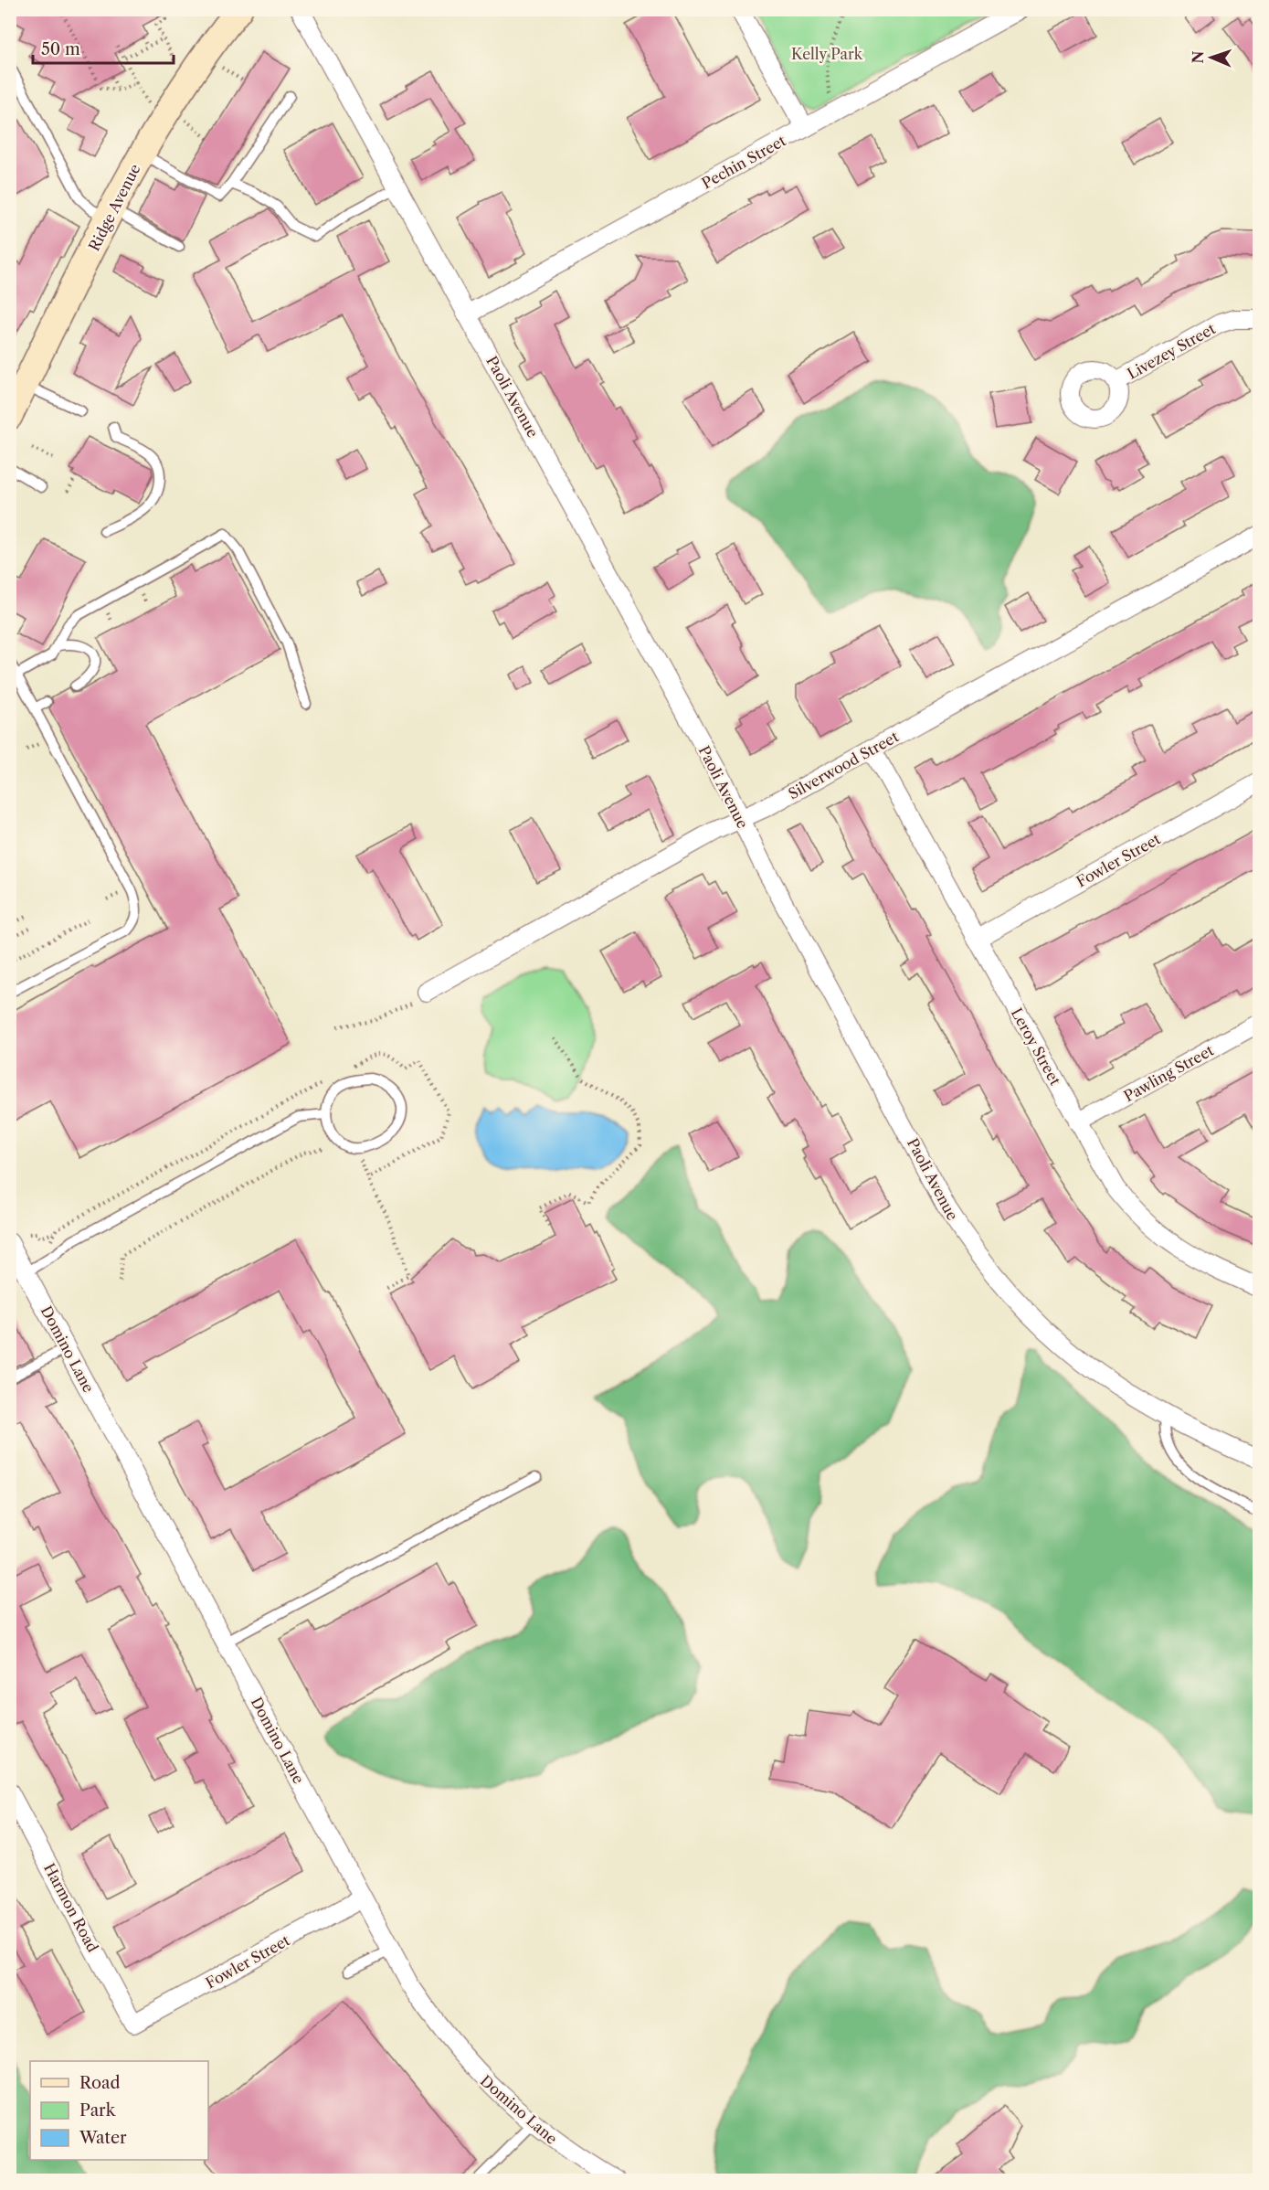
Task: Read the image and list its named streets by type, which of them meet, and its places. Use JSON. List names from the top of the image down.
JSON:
{
  "streets": {
    "main road": ["Ridge Avenue"],
    "street": [
      "Pechin Street",
      "Livezey Street",
      "Paoli Avenue",
      "Silverwood Street",
      "Fowler Street",
      "Leroy Street",
      "Pawling Street",
      "Domino Lane",
      "Harmon Road"
    ]
  },
  "crossings": [
    ["Pechin Street", "Paoli Avenue"],
    ["Paoli Avenue", "Silverwood Street"],
    ["Silverwood Street", "Leroy Street"],
    ["Fowler Street", "Leroy Street"],
    ["Fowler Street", "Domino Lane"],
    ["Fowler Street", "Harmon Road"],
    ["Leroy Street", "Pawling Street"]
  ],
  "parks": ["Kelly Park"],
  "legend": ["Road", "Park", "Water"],
  "scale_bar": "50 m",
  "north": "left"
}
